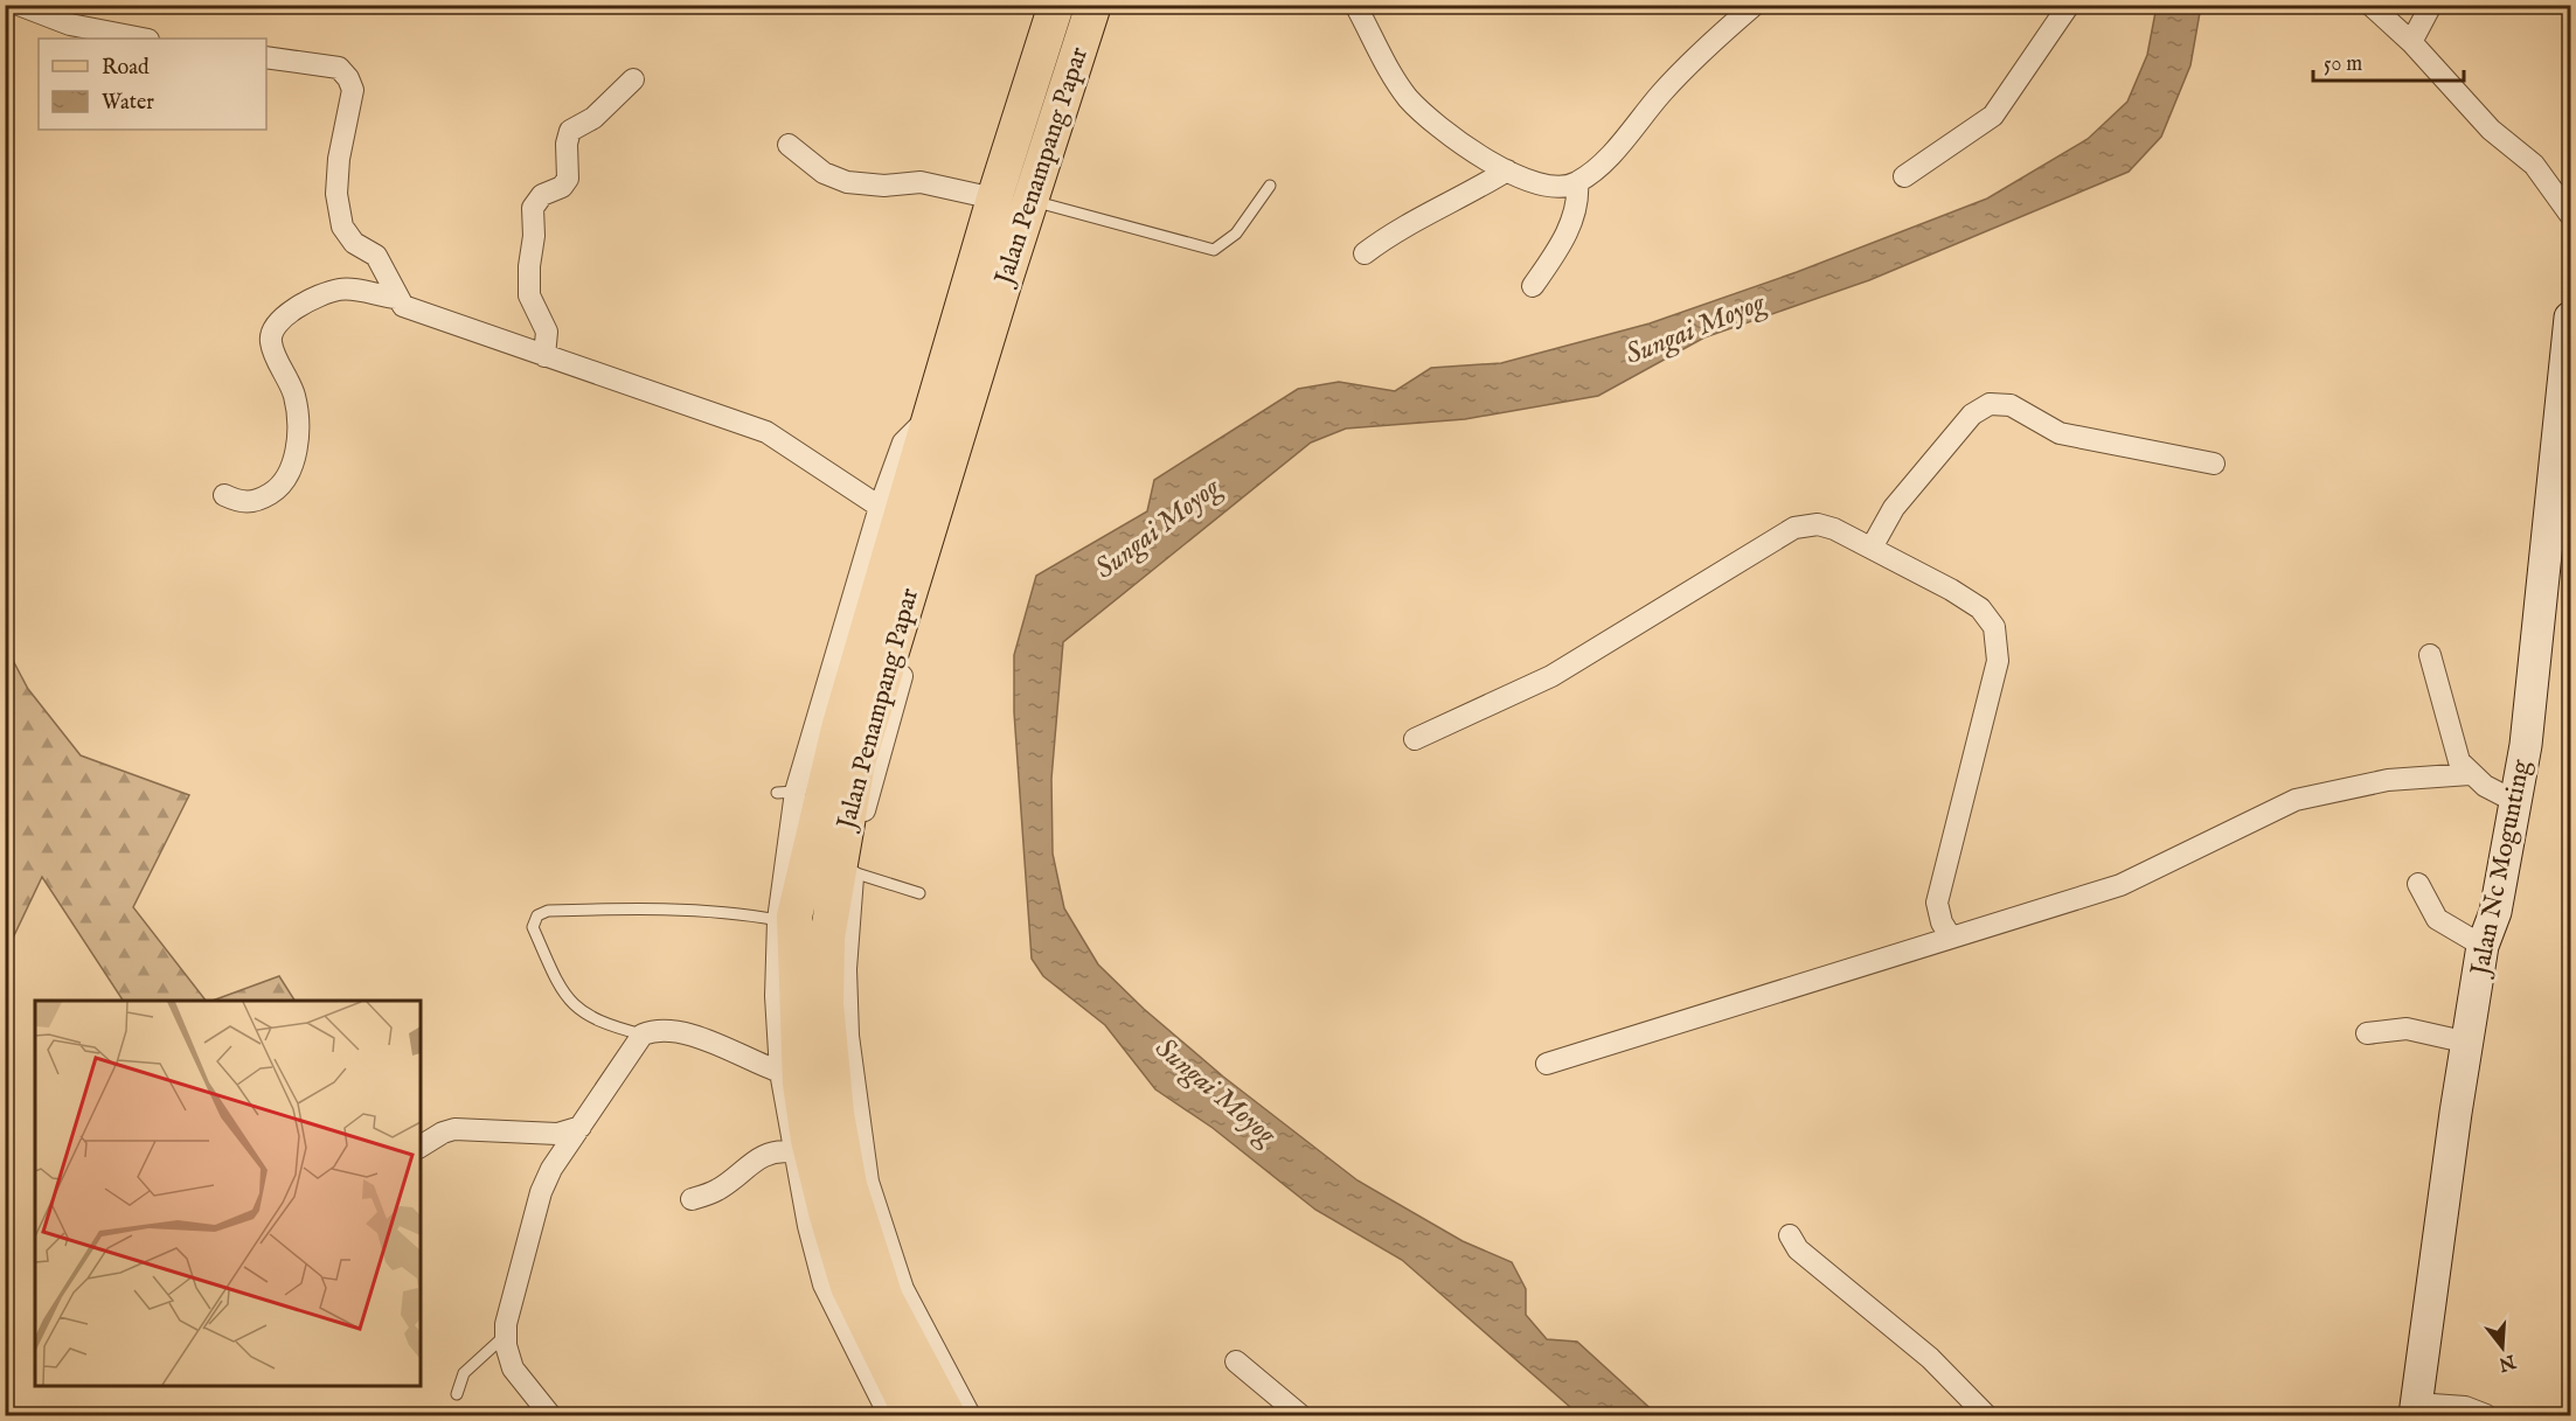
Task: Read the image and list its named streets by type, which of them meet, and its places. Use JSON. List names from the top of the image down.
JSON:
{
  "streets": {
    "main road": ["Jalan Penampang Papar"],
    "street": ["Jalan Nc Mogunting"]
  },
  "water": ["Sungai Moyog"],
  "legend": ["Road", "Water"],
  "scale_bar": "50 m",
  "north": "bottom"
}
